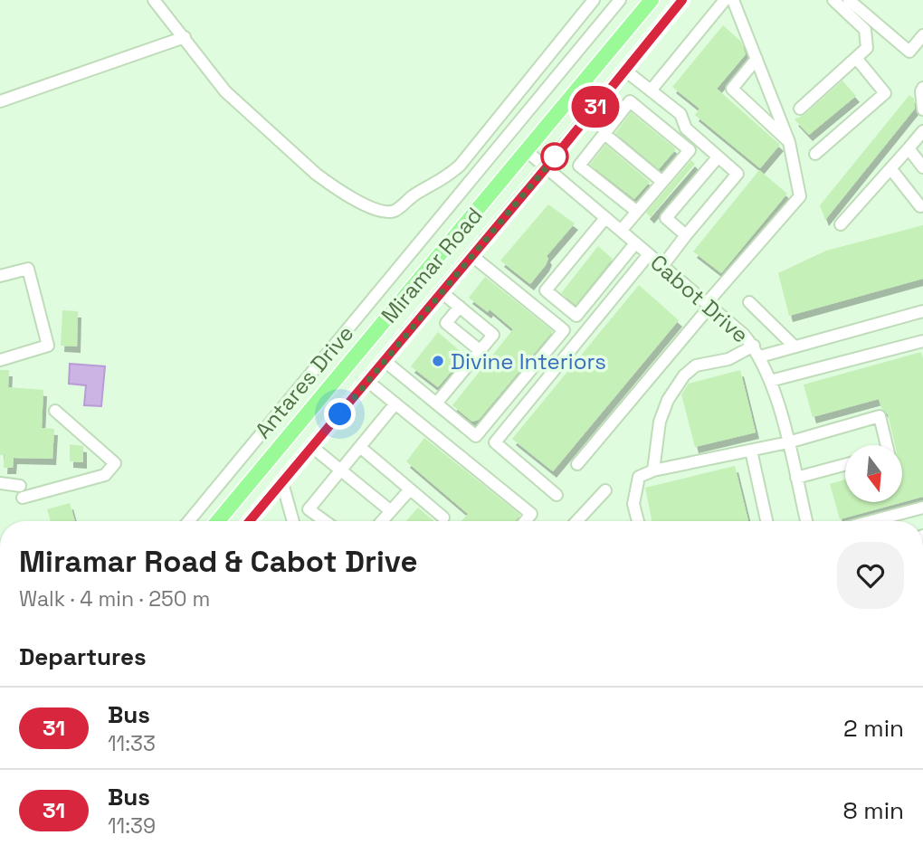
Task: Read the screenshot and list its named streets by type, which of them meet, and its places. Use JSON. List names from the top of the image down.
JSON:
{
  "streets": {
    "main road": ["Miramar Road"],
    "street": ["Cabot Drive", "Antares Drive"]
  },
  "crossings": [
    ["Miramar Road", "Cabot Drive"]
  ],
  "places": ["Divine Interiors"],
  "lines": ["bus line 31"],
  "north": "bottom",
  "page": {
    "on_map": "31",
    "heading": [
      ["Miramar Road & Cabot Drive", "Walk · 4 min · 250 m"],
      "Departures"
    ],
    "list": [
      {
        "mark": "31",
        "name": "Bus",
        "note": "11:33",
        "value": "2 min"
      },
      {
        "mark": "31",
        "name": "Bus",
        "note": "11:39",
        "value": "8 min"
      }
    ]
  }
}
